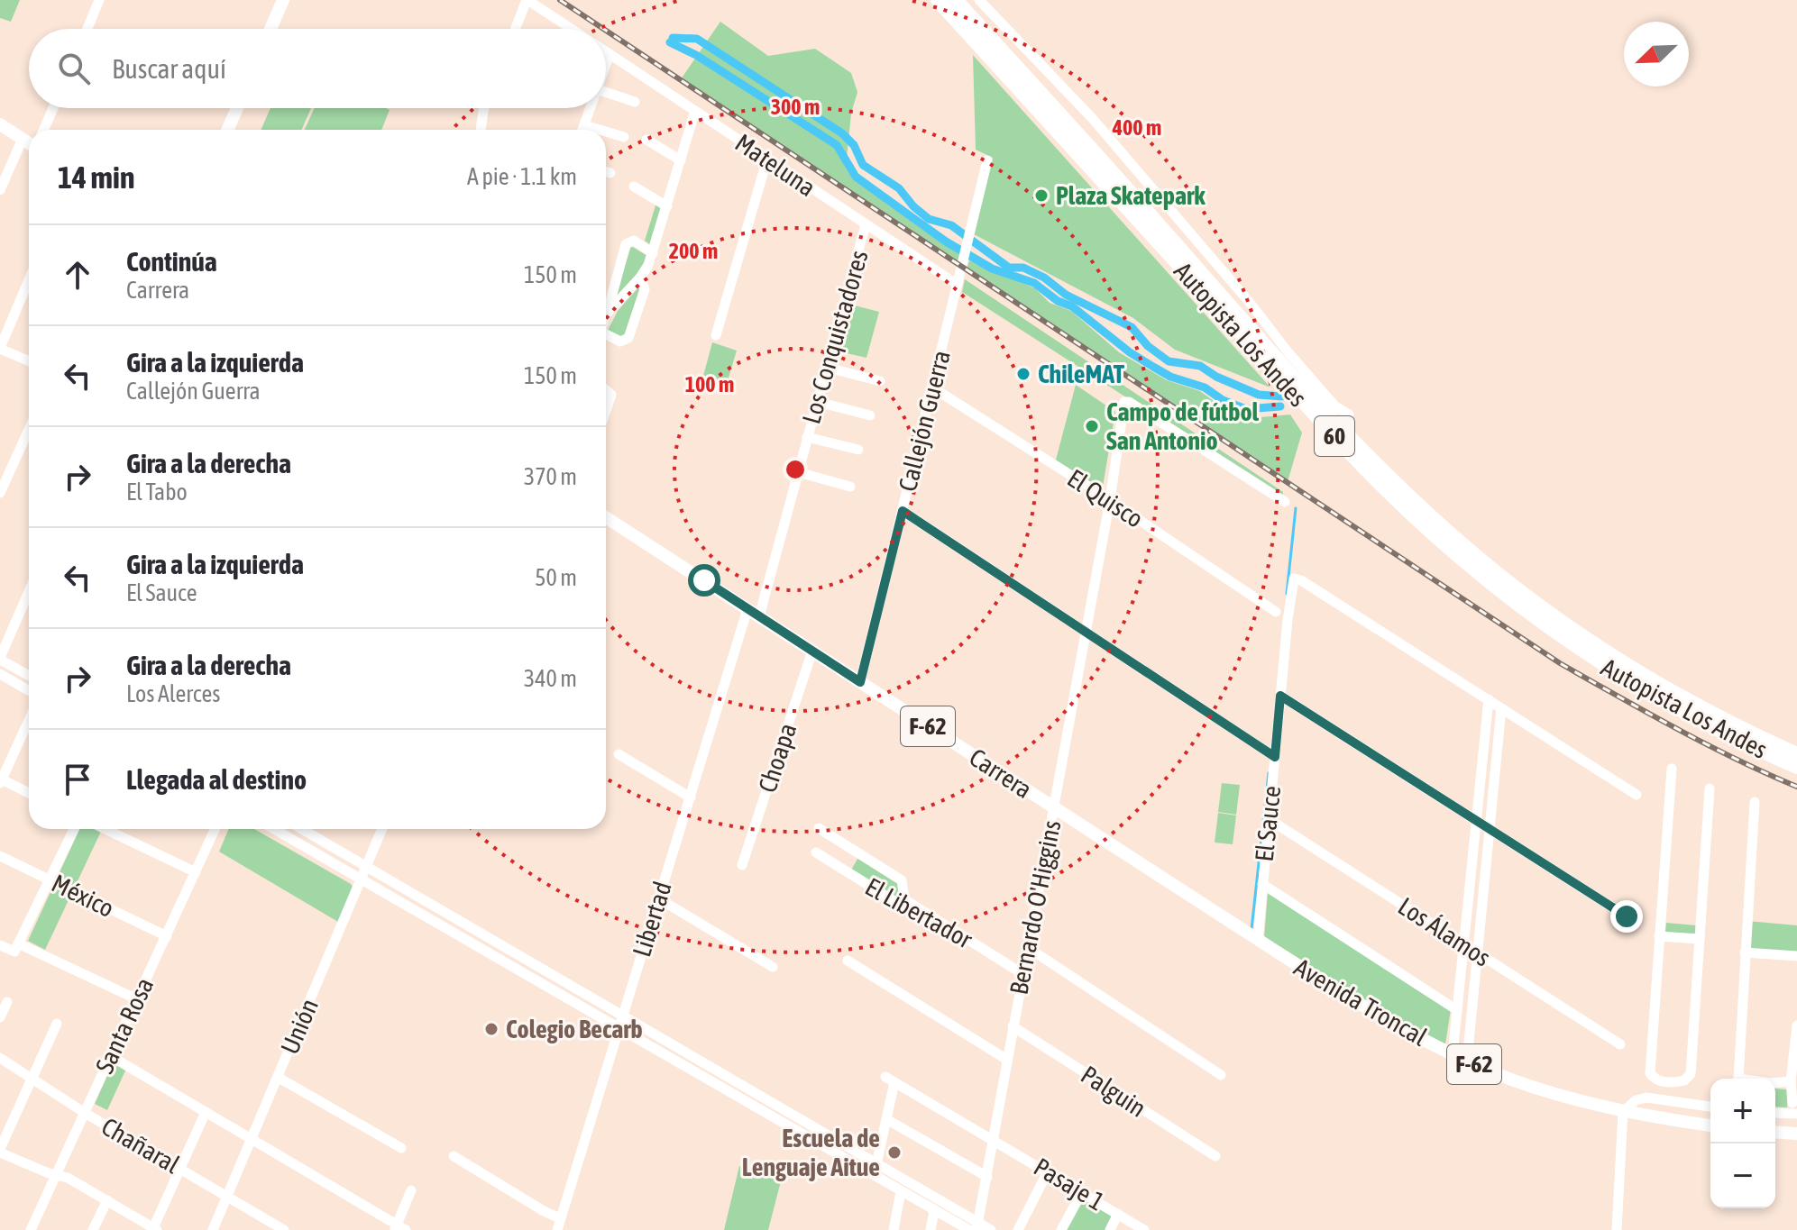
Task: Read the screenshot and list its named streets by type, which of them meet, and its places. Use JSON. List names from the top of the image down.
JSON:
{
  "streets": {
    "highway": ["Autopista Los Andes", "60"],
    "main road": ["F-62", "Carrera", "Avenida Troncal"],
    "street": [
      "Mateluna",
      "Los Conquistadores",
      "Callejón Guerra",
      "El Quisco",
      "Choapa",
      "El Sauce",
      "México",
      "Bernardo O'Higgins",
      "El Libertador",
      "Libertad",
      "Los Álamos",
      "Santa Rosa",
      "Unión",
      "Palguin",
      "Chañaral",
      "Pasaje 1"
    ]
  },
  "crossings": [
    ["Mateluna", "Los Conquistadores"],
    ["Mateluna", "Callejón Guerra"],
    ["Los Conquistadores", "Carrera"],
    ["Los Conquistadores", "Libertad"],
    ["Callejón Guerra", "El Quisco"],
    ["Callejón Guerra", "Carrera"],
    ["El Quisco", "Bernardo O'Higgins"],
    ["Choapa", "Carrera"],
    ["Carrera", "El Sauce"],
    ["Carrera", "Bernardo O'Higgins"],
    ["Carrera", "Libertad"],
    ["Carrera", "Avenida Troncal"],
    ["El Sauce", "Los Álamos"],
    ["El Sauce", "Avenida Troncal"],
    ["México", "Santa Rosa"],
    ["Bernardo O'Higgins", "El Libertador"],
    ["Bernardo O'Higgins", "Palguin"],
    ["Bernardo O'Higgins", "Pasaje 1"],
    ["Santa Rosa", "Chañaral"],
    ["Unión", "Chañaral"]
  ],
  "places": [
    "Plaza Skatepark",
    "ChileMAT",
    "Campo de fútbol San Antonio",
    "Colegio Becarb",
    "Escuela de Lenguaje Aitue"
  ],
  "north": "bottom left",
  "page": {
    "search": "Buscar aquí",
    "heading": ["14 min", "A pie · 1.1 km"],
    "list": [
      ["Continúa", "Carrera", "150 m"],
      ["Gira a la izquierda", "Callejón Guerra", "150 m"],
      ["Gira a la derecha", "El Tabo", "370 m"],
      ["Gira a la izquierda", "El Sauce", "50 m"],
      ["Gira a la derecha", "Los Alerces", "340 m"],
      "Llegada al destino"
    ],
    "map_buttons": ["+", "−"]
  },
  "rings": [
    "300 m",
    "400 m",
    "200 m",
    "100 m"
  ]
}
